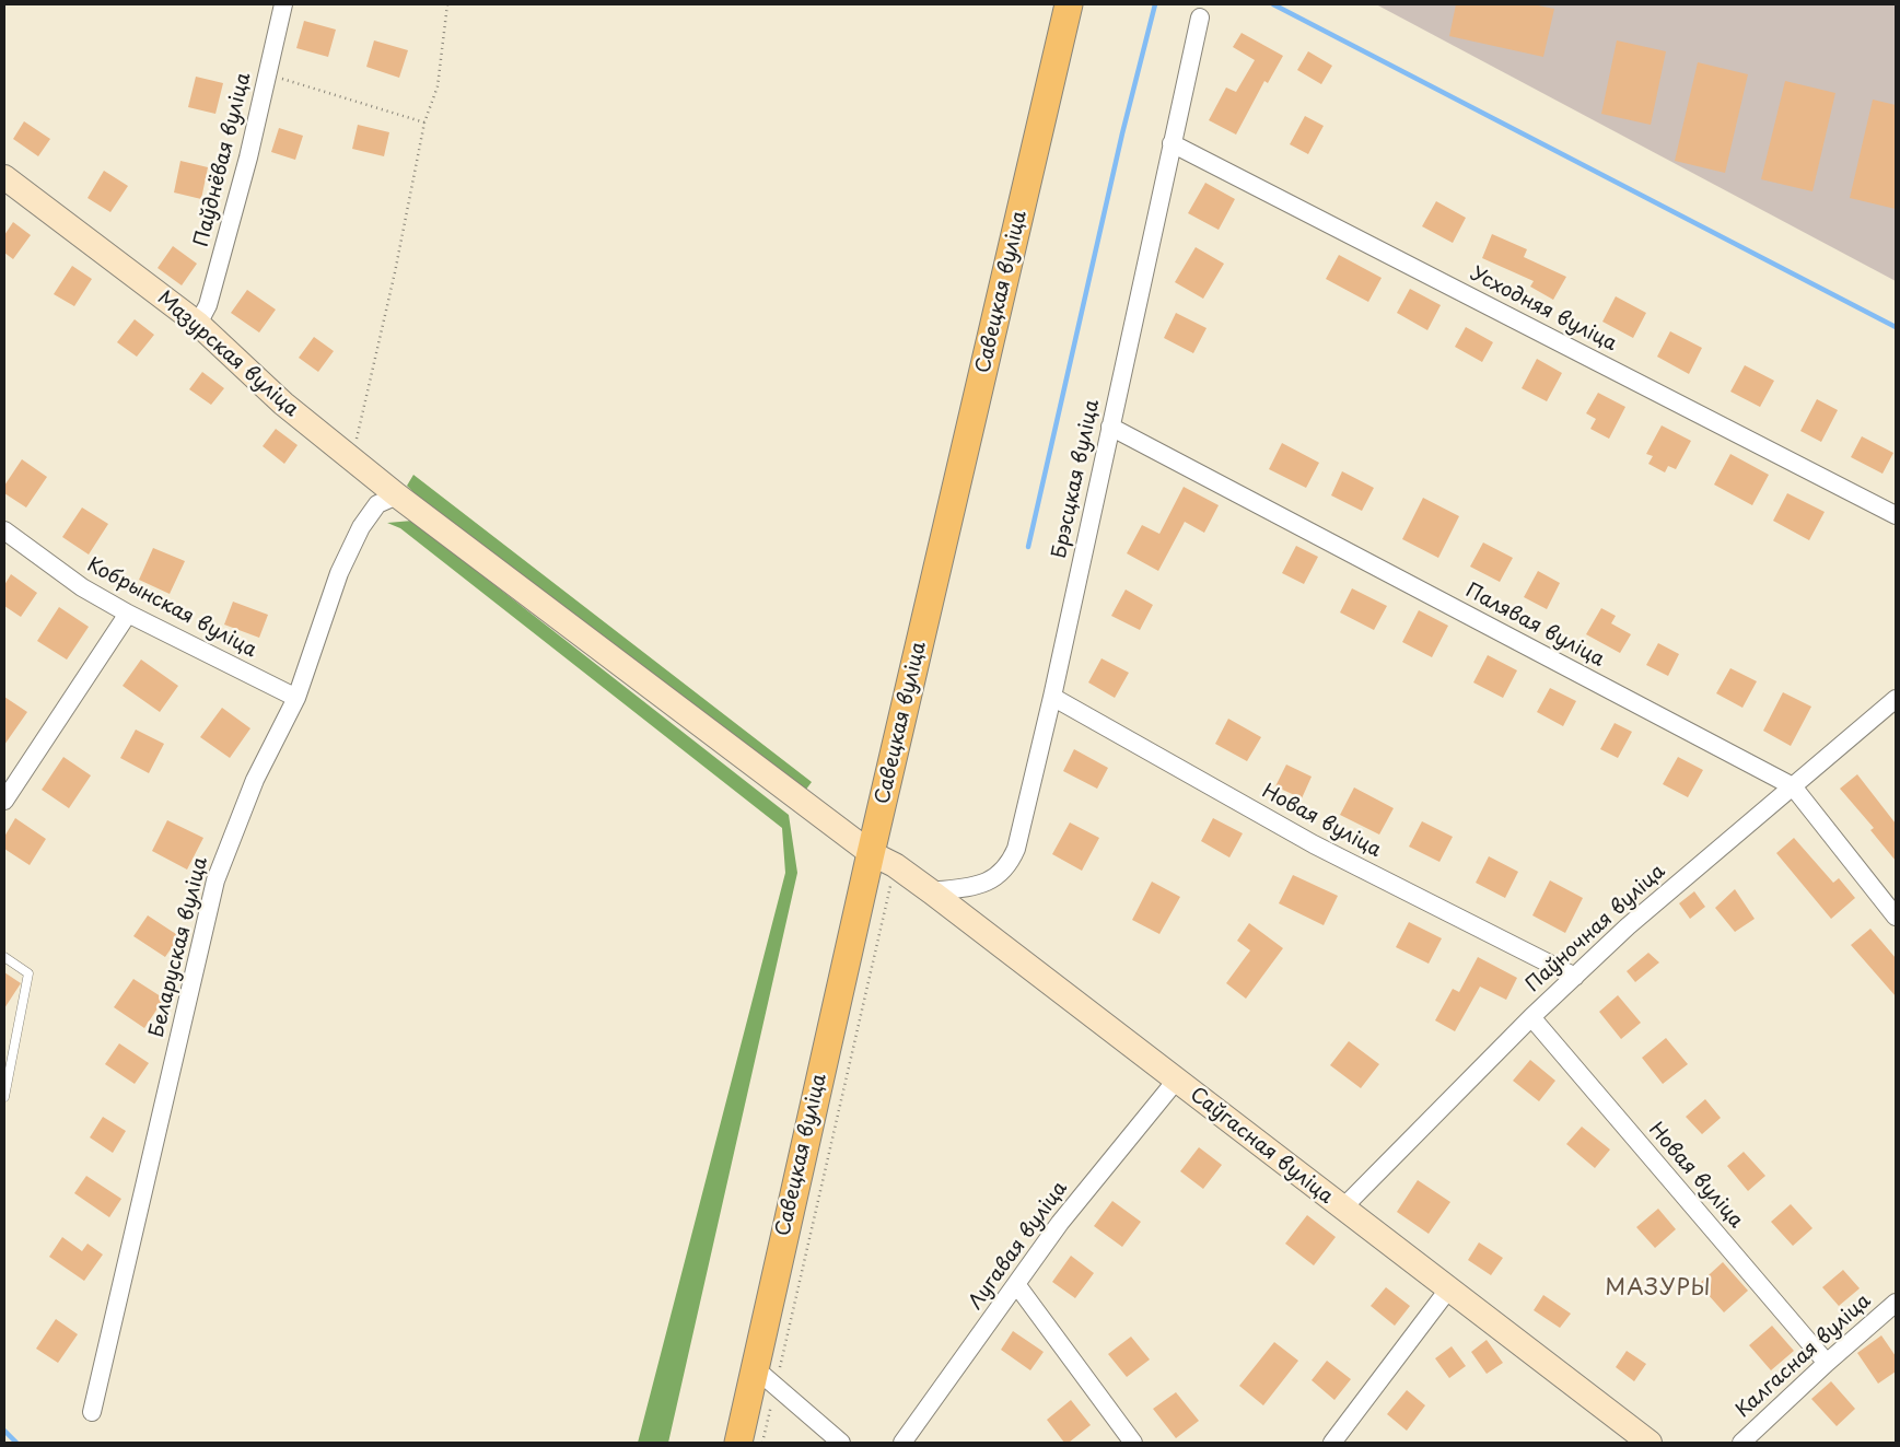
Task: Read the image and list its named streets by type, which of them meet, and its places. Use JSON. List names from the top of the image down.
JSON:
{
  "streets": {
    "main road": ["Савецкая вуліца"],
    "street": [
      "Паўднёвая вуліца",
      "Усходняя вуліца",
      "Мазурская вуліца",
      "Брэсцкая вуліца",
      "Кобрынская вуліца",
      "Палявая вуліца",
      "Новая вуліца",
      "Паўночная вуліца",
      "Беларуская вуліца",
      "Саўгасная вуліца",
      "Лугавая вуліца",
      "Калгасная вуліца"
    ]
  },
  "crossings": [
    ["Паўднёвая вуліца", "Мазурская вуліца"],
    ["Савецкая вуліца", "Мазурская вуліца"],
    ["Савецкая вуліца", "Саўгасная вуліца"],
    ["Усходняя вуліца", "Брэсцкая вуліца"],
    ["Мазурская вуліца", "Беларуская вуліца"],
    ["Мазурская вуліца", "Саўгасная вуліца"],
    ["Брэсцкая вуліца", "Палявая вуліца"],
    ["Брэсцкая вуліца", "Новая вуліца"],
    ["Брэсцкая вуліца", "Саўгасная вуліца"],
    ["Кобрынская вуліца", "Беларуская вуліца"],
    ["Палявая вуліца", "Паўночная вуліца"],
    ["Новая вуліца", "Паўночная вуліца"],
    ["Новая вуліца", "Калгасная вуліца"],
    ["Паўночная вуліца", "Саўгасная вуліца"],
    ["Саўгасная вуліца", "Лугавая вуліца"]
  ],
  "districts": ["МАЗУРЫ"]
}
